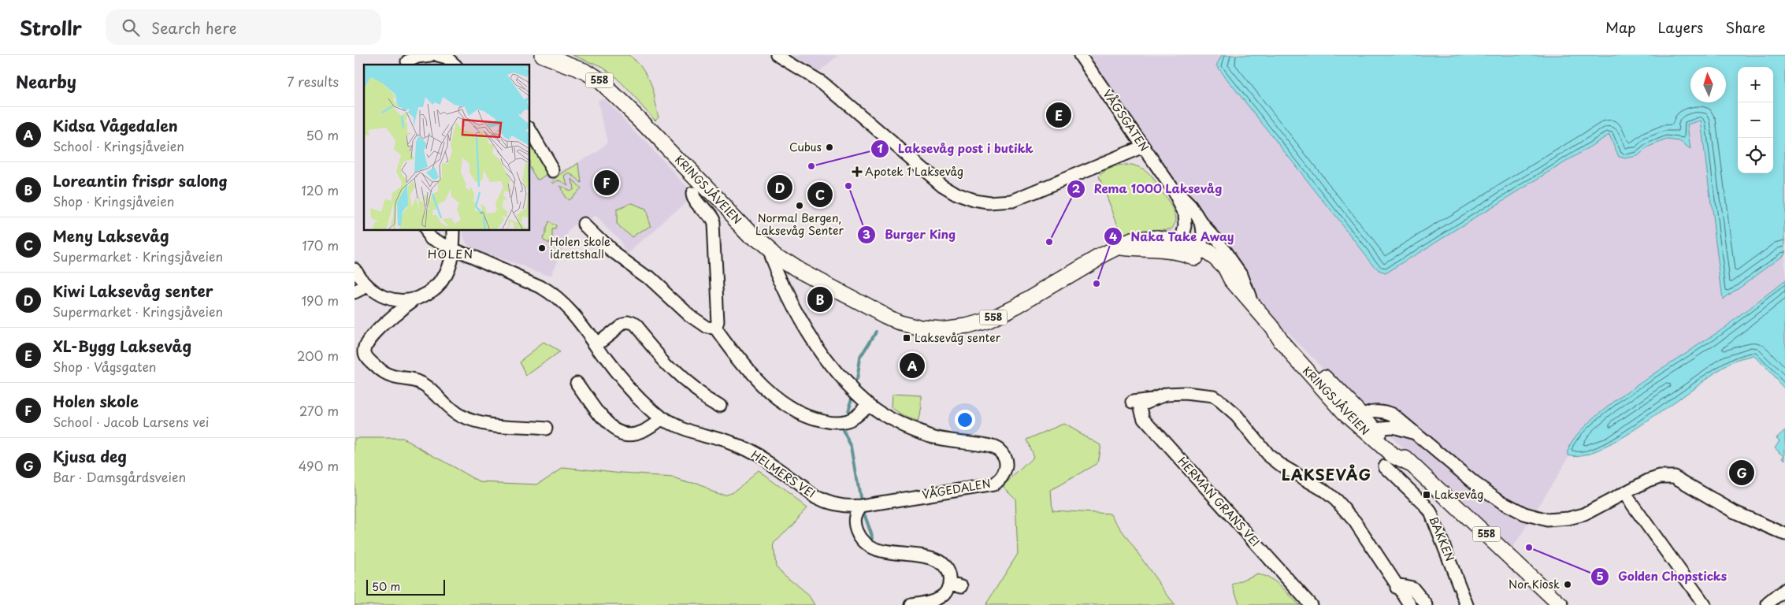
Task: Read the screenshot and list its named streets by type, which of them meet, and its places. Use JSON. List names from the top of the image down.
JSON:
{
  "streets": {
    "main road": ["558", "KRINGSJÅVEIEN"],
    "street": [
      "VÅGSGATEN",
      "HELMERS VEI",
      "VÅGEDALEN",
      "HERMAN GRANS VEI",
      "BAKKEN"
    ]
  },
  "crossings": [
    ["VÅGSGATEN", "KRINGSJÅVEIEN"],
    ["KRINGSJÅVEIEN", "VÅGEDALEN"],
    ["HELMERS VEI", "VÅGEDALEN"]
  ],
  "districts": ["HOLEN", "LAKSEVÅG"],
  "places": {
    "other": [
      "Cubus",
      "Laksevåg post i butikk",
      "Burger King",
      "Normal Bergen, Laksevåg Senter",
      "Rema 1000 Laksevåg",
      "Holen skole idrettshall",
      "Naka Take Away",
      "Golden Chopsticks",
      "Nor Kiosk"
    ],
    "health": ["Apotek 1 Laksevåg"],
    "transit": ["Laksevåg senter", "Laksevåg"]
  },
  "scale_bar": "50 m",
  "north": "top",
  "page": {
    "header": "Strollr",
    "search": "Search here",
    "nav": ["Map", "Layers", "Share"],
    "heading": ["Nearby", "7 results"],
    "map_buttons": ["+", "−"],
    "pins": [
      "E",
      "F",
      "D",
      "C",
      "B",
      "A",
      "G"
    ],
    "list": [
      {
        "mark": "A",
        "name": "Kidsa Vågedalen",
        "note": "School · Kringsjåveien",
        "value": "50 m"
      },
      {
        "mark": "B",
        "name": "Loreantin frisør salong",
        "note": "Shop · Kringsjåveien",
        "value": "120 m"
      },
      {
        "mark": "C",
        "name": "Meny Laksevåg",
        "note": "Supermarket · Kringsjåveien",
        "value": "170 m"
      },
      {
        "mark": "D",
        "name": "Kiwi Laksevåg senter",
        "note": "Supermarket · Kringsjåveien",
        "value": "190 m"
      },
      {
        "mark": "E",
        "name": "XL-Bygg Laksevåg",
        "note": "Shop · Vågsgaten",
        "value": "200 m"
      },
      {
        "mark": "F",
        "name": "Holen skole",
        "note": "School · Jacob Larsens vei",
        "value": "270 m"
      },
      {
        "mark": "G",
        "name": "Kjusa deg",
        "note": "Bar · Damsgårdsveien",
        "value": "490 m"
      }
    ],
    "scale": "50 m"
  }
}
